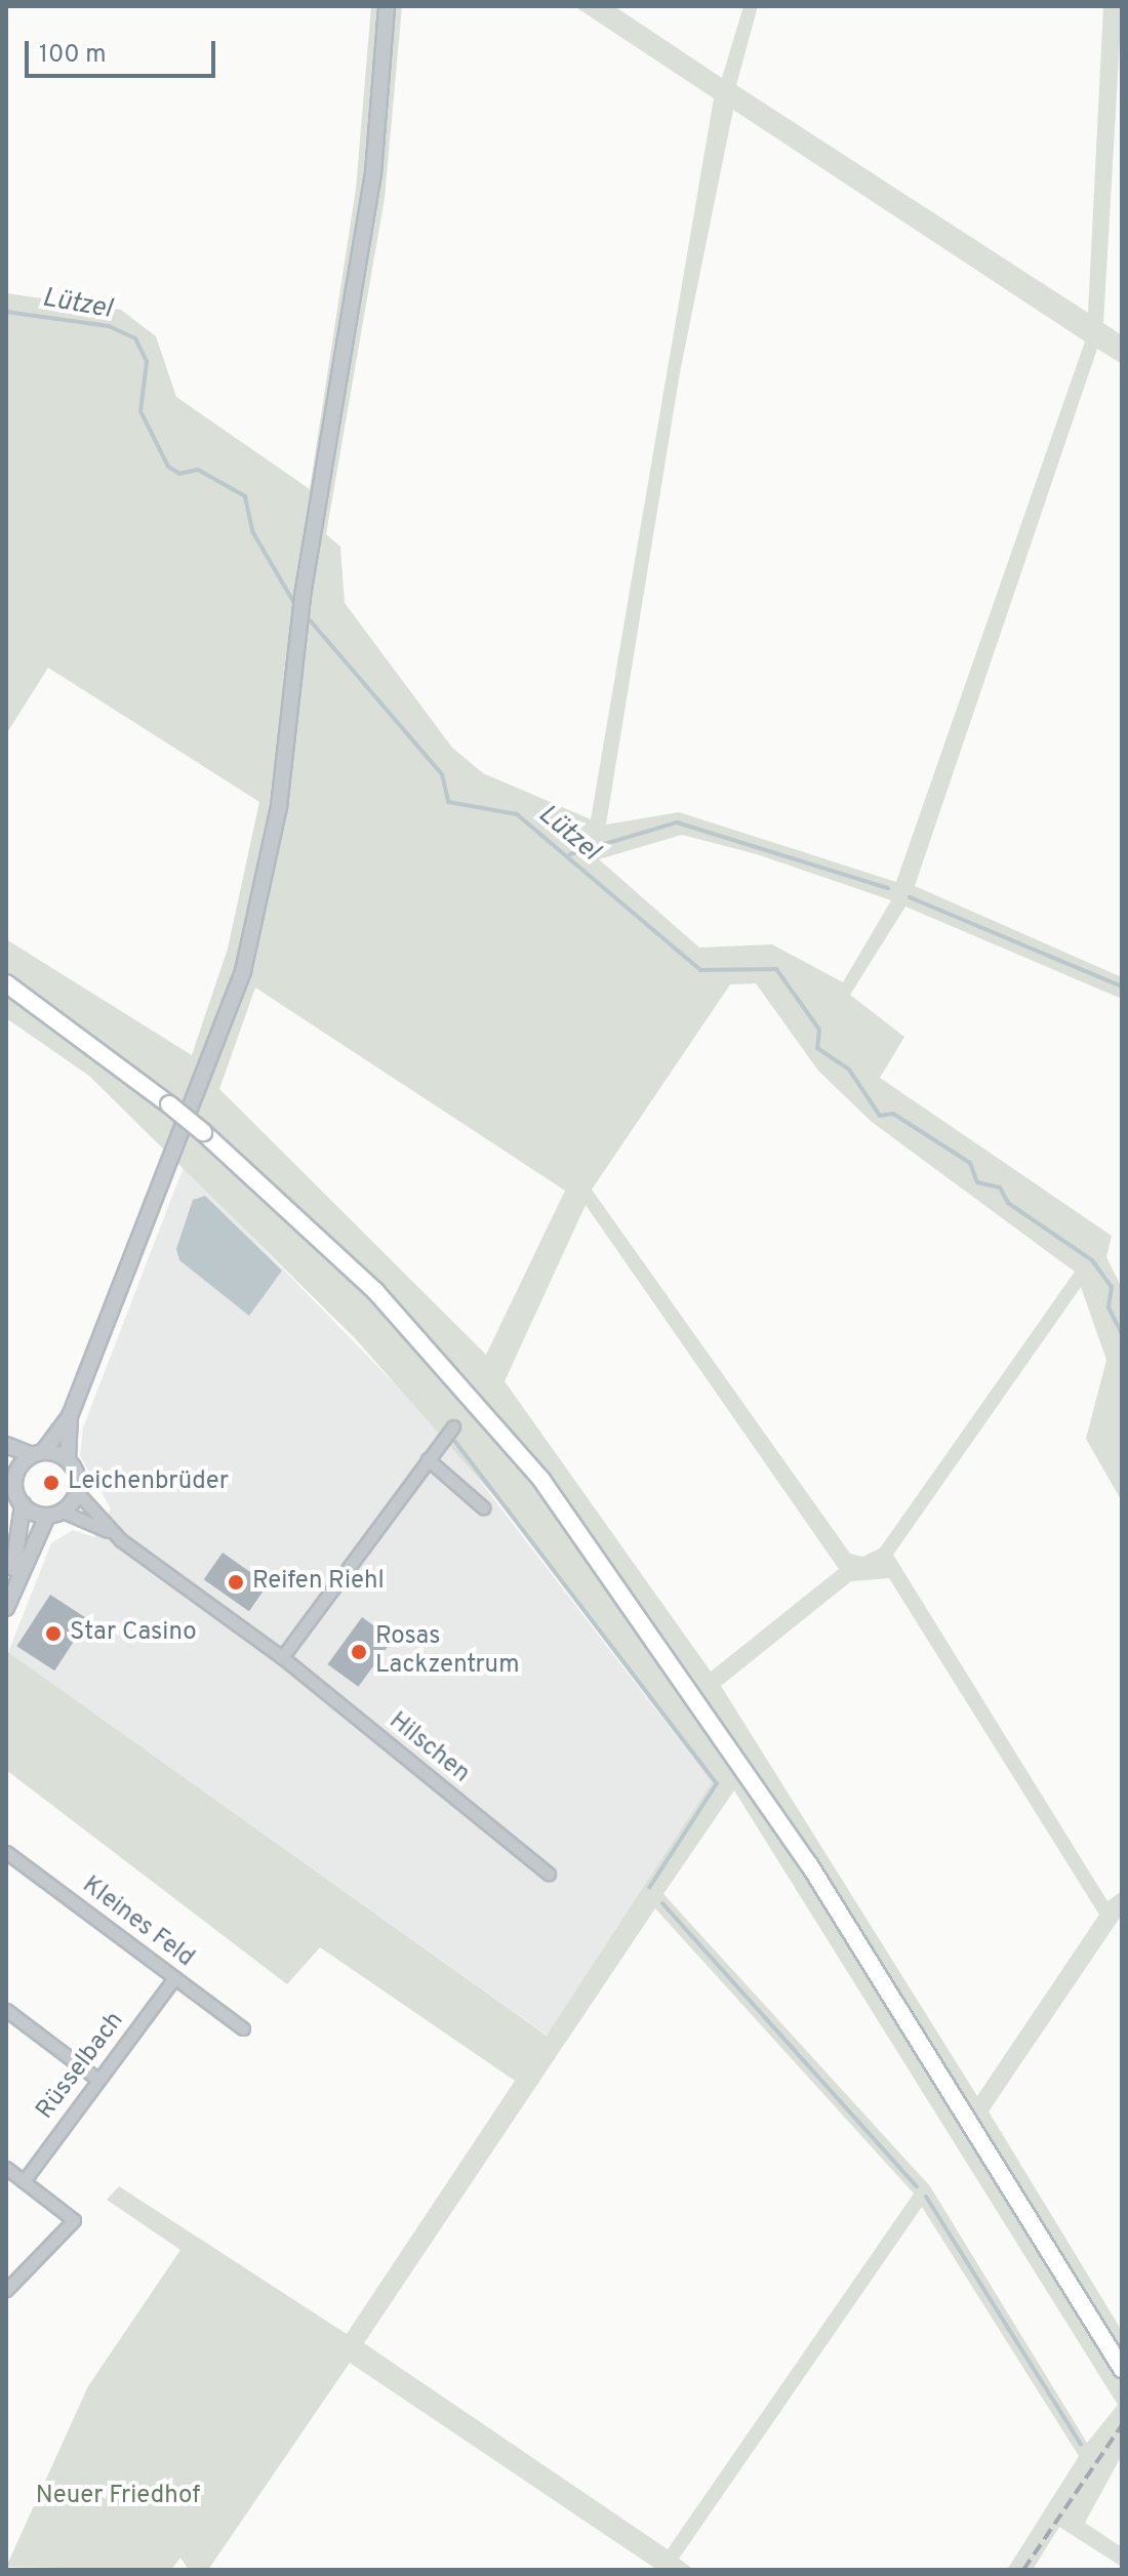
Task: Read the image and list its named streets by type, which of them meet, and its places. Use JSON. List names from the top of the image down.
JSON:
{
  "streets": {
    "street": ["Hilschen", "Kleines Feld", "Rüsselbach"]
  },
  "crossings": [
    ["Kleines Feld", "Rüsselbach"]
  ],
  "water": ["Lützel"],
  "parks": ["Neuer Friedhof"],
  "places": [
    "Leichenbrüder",
    "Reifen Riehl",
    "Star Casino",
    "Rosas Lackzentrum"
  ],
  "scale_bar": "100 m"
}
